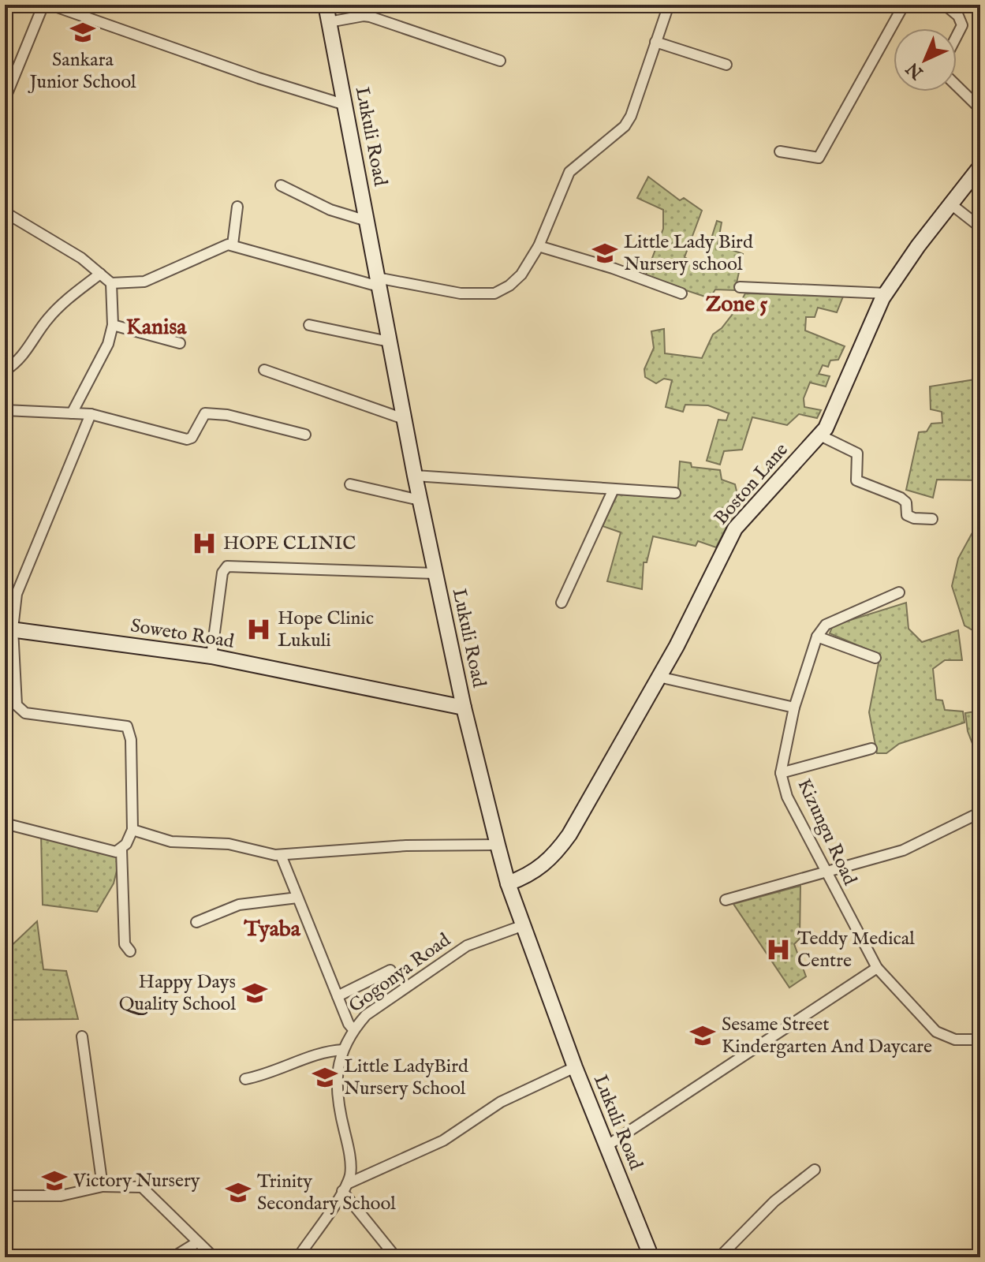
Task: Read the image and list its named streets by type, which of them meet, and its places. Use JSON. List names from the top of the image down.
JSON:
{
  "streets": {
    "street": [
      "Lukuli Road",
      "Boston Lane",
      "Soweto Road",
      "Kizungu Road",
      "Gogonya Road"
    ]
  },
  "crossings": [
    ["Lukuli Road", "Boston Lane"],
    ["Lukuli Road", "Soweto Road"],
    ["Lukuli Road", "Gogonya Road"]
  ],
  "districts": ["Zone 5", "Kanisa", "Tyaba"],
  "places": {
    "school or university": [
      "Sankara Junior School",
      "Little Lady Bird Nursery school",
      "Happy Days Quality School",
      "Sesame Street Kindergarten And Daycare",
      "Little LadyBird Nursery School",
      "Victory Nursery",
      "Trinity Secondary School"
    ],
    "hospital": ["HOPE CLINIC", "Hope Clinic Lukuli", "Teddy Medical Centre"]
  },
  "north": "bottom left"
}
